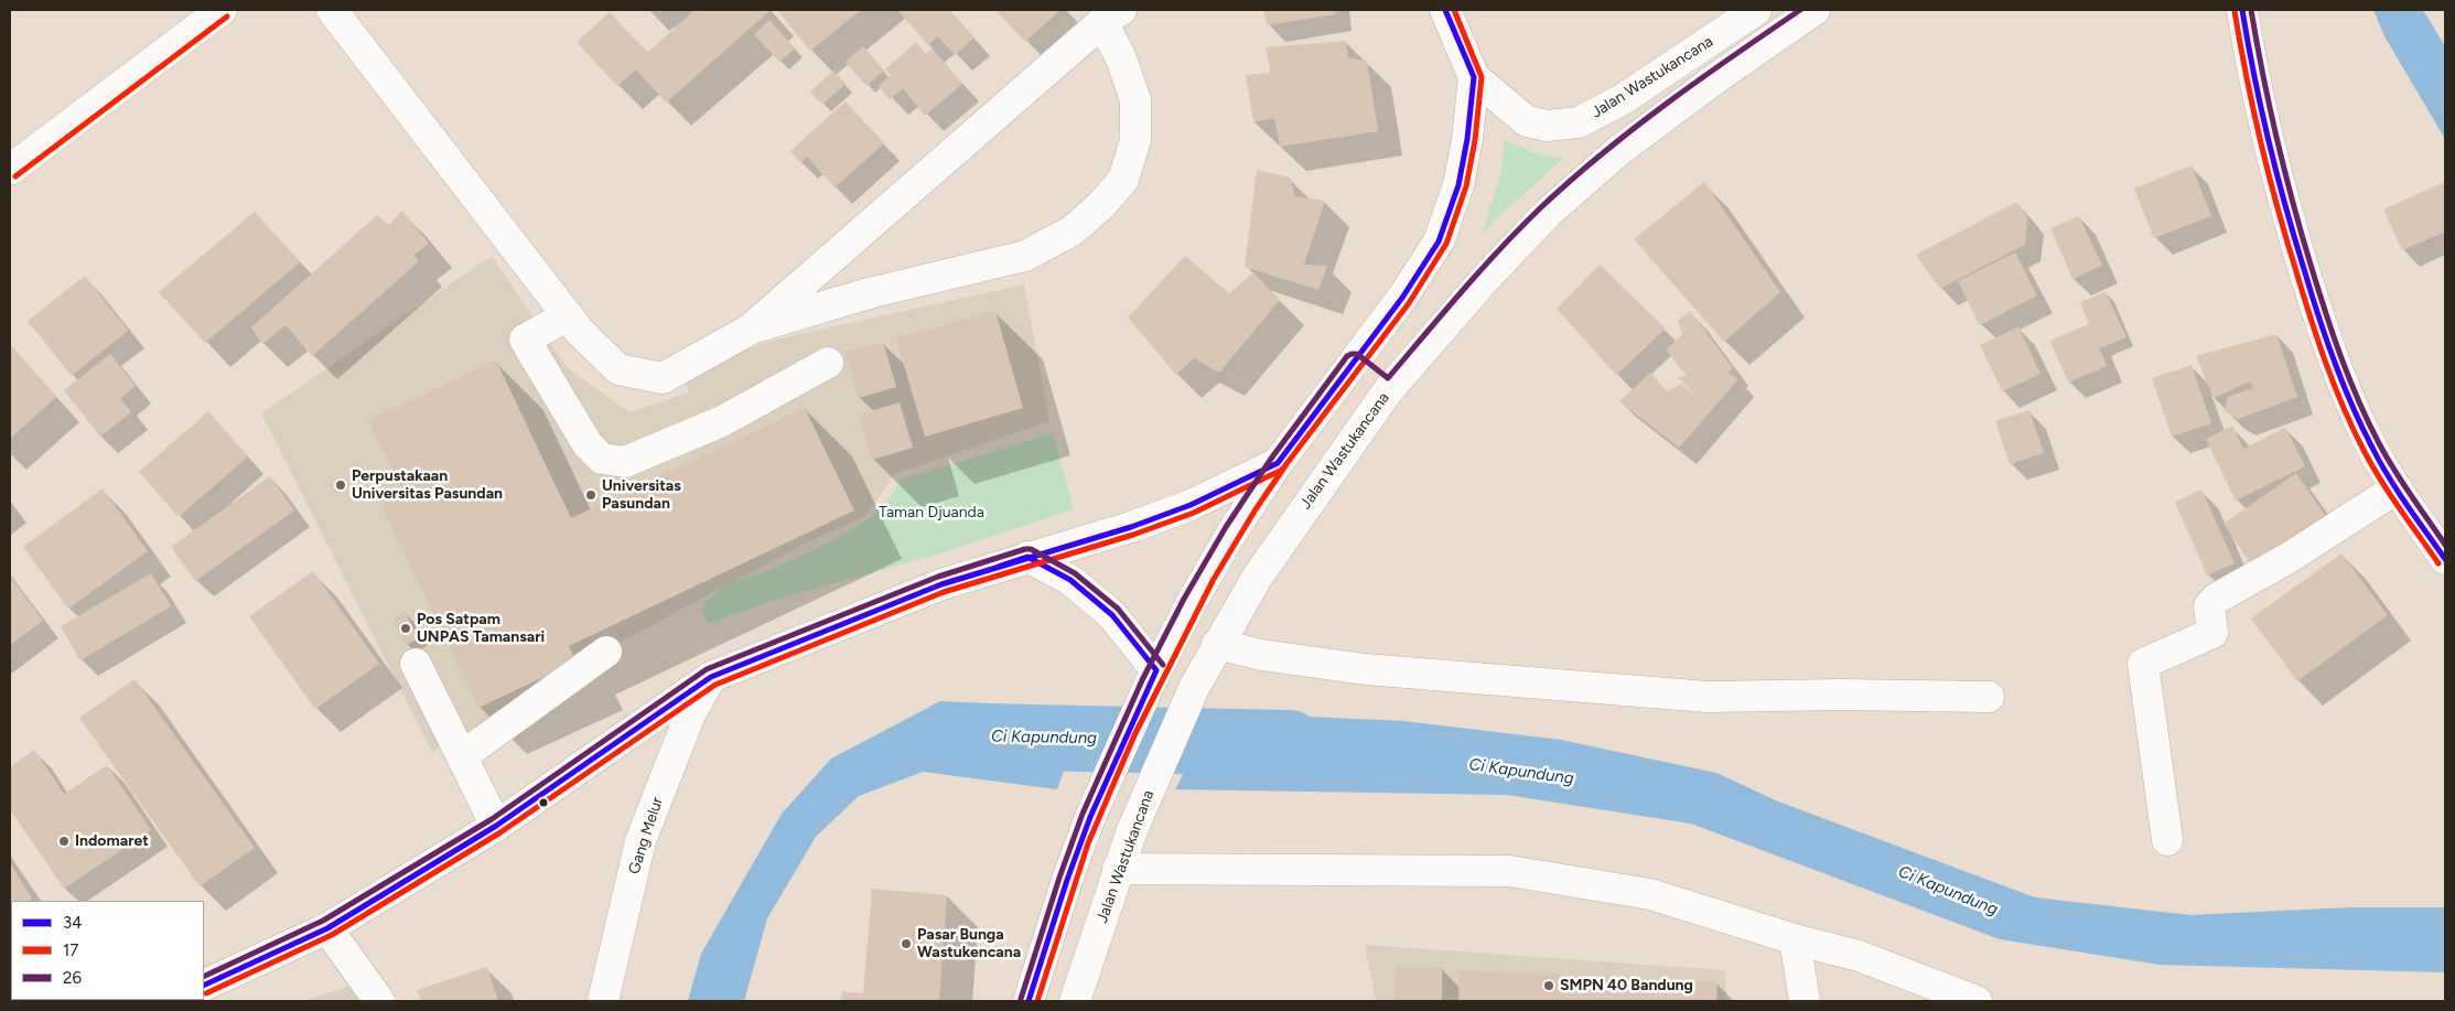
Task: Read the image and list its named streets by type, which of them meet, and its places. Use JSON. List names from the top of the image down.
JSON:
{
  "streets": {
    "main road": ["Jalan Wastukancana", "Gang Melur"]
  },
  "water": ["Ci Kapundung"],
  "parks": ["Taman Djuanda"],
  "places": [
    "Perpustakaan Universitas Pasundan",
    "Universitas Pasundan",
    "Pos Satpam UNPAS Tamansari",
    "Indomaret",
    "Pasar Bunga Wastukencana",
    "SMPN 40 Bandung"
  ],
  "lines": ["transit line 34", "transit line 17", "transit line 26"],
  "legend": ["34", "17", "26"]
}
